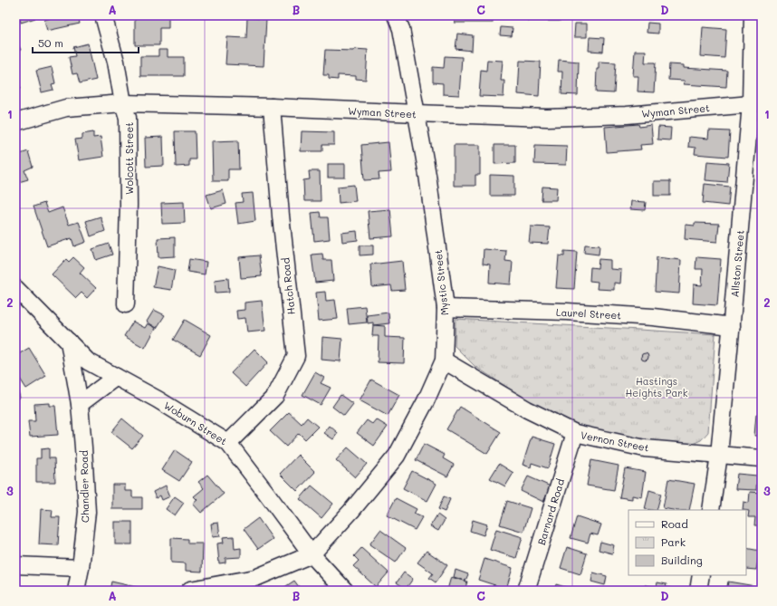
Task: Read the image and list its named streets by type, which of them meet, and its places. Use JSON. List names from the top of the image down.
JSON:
{
  "streets": {
    "street": [
      "Wyman Street",
      "Wolcott Street",
      "Allston Street",
      "Mystic Street",
      "Hatch Road",
      "Laurel Street",
      "Woburn Street",
      "Vernon Street",
      "Chandler Road",
      "Barnard Road"
    ]
  },
  "crossings": [
    ["Wyman Street", "Wolcott Street"],
    ["Wyman Street", "Allston Street"],
    ["Wyman Street", "Mystic Street"],
    ["Wyman Street", "Hatch Road"],
    ["Allston Street", "Laurel Street"],
    ["Allston Street", "Vernon Street"],
    ["Mystic Street", "Laurel Street"],
    ["Mystic Street", "Woburn Street"],
    ["Mystic Street", "Vernon Street"],
    ["Hatch Road", "Woburn Street"],
    ["Woburn Street", "Chandler Road"],
    ["Vernon Street", "Barnard Road"]
  ],
  "parks": ["Hastings Heights Park"],
  "legend": ["Road", "Park", "Building"],
  "scale_bar": "50 m",
  "grid": {
    "columns": [
      "A",
      "B",
      "C",
      "D"
    ],
    "rows": ["1", "2", "3"]
  }
}
